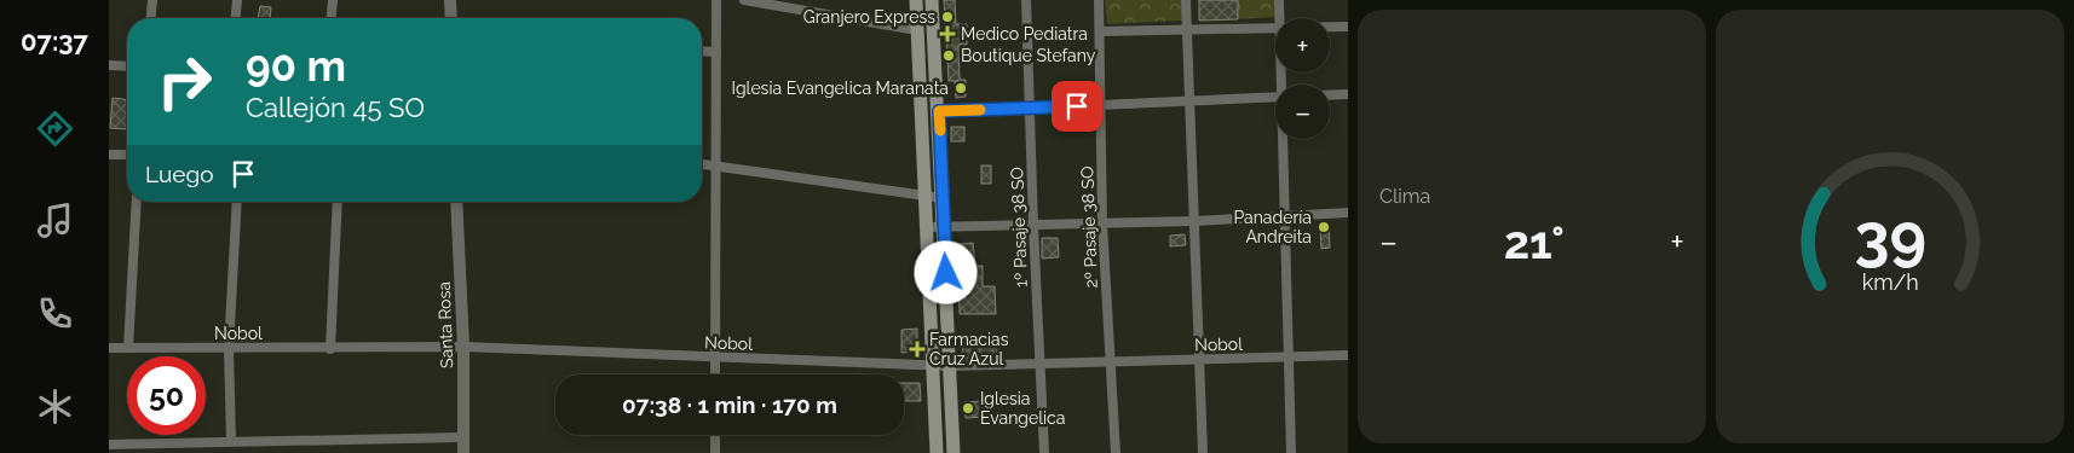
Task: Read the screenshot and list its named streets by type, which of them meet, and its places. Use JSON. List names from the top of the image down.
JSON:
{
  "streets": {
    "street": [
      "1º Pasaje 38 SO",
      "2º Pasaje 38 SO",
      "Santa Rosa",
      "Nobol"
    ]
  },
  "crossings": [
    ["1º Pasaje 38 SO", "Nobol"],
    ["2º Pasaje 38 SO", "Nobol"],
    ["Santa Rosa", "Nobol"]
  ],
  "places": {
    "other": [
      "Granjero Express",
      "Boutique Stefany",
      "Iglesia Evangelica Maranata",
      "Panadería Andreita",
      "Iglesia Evangelica"
    ],
    "health": ["Medico Pediatra", "Farmacias Cruz Azul"]
  },
  "page": {
    "tabs": "07:37",
    "tile": "Clima",
    "map_buttons": ["+", "−"],
    "turn": ["90 m", "Callejón 45 SO"],
    "then": "Luego",
    "heat": ["−", "21°", "+"],
    "limit": "50",
    "trip": "07:38 · 1 min · 170 m",
    "gauge": ["39", "km/h"]
  }
}
